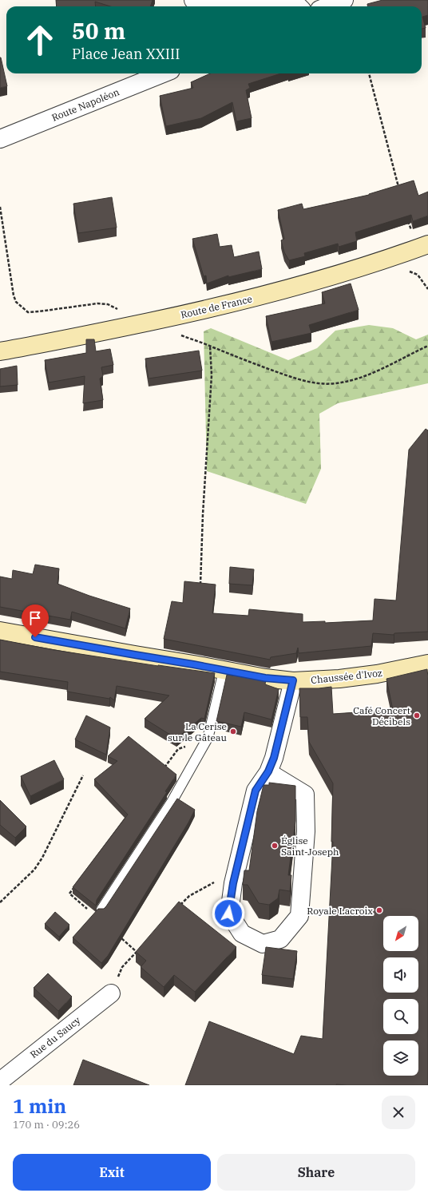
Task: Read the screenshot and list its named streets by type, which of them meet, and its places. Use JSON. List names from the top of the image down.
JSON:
{
  "streets": {
    "main road": ["Route de France", "Chaussée d'Ivoz"],
    "street": ["Route Napoléon", "Rue du Saucy"]
  },
  "places": [
    "Café Concert Décibels",
    "La Cerise sur le Gâteau",
    "Église Saint-Joseph",
    "Royale Lacroix"
  ],
  "north": "bottom left",
  "page": {
    "turn": ["50 m", "Place Jean XXIII"],
    "heading": ["1 min", "170 m · 09:26"],
    "buttons": ["Exit", "Share"]
  }
}
